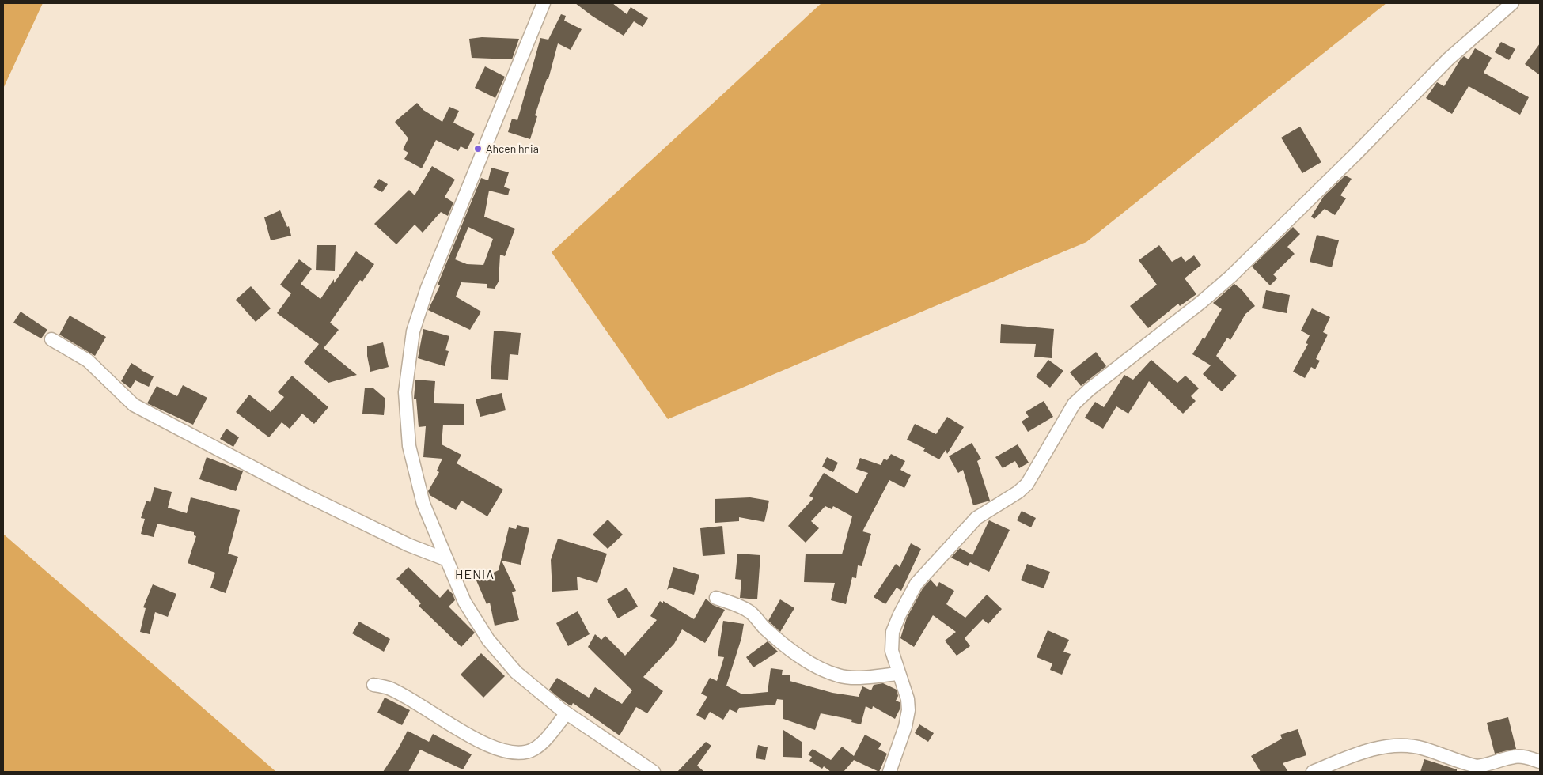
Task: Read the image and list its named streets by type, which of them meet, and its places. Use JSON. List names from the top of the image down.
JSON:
{
  "districts": ["HENIA"],
  "places": ["Ahcen hnia"]
}
